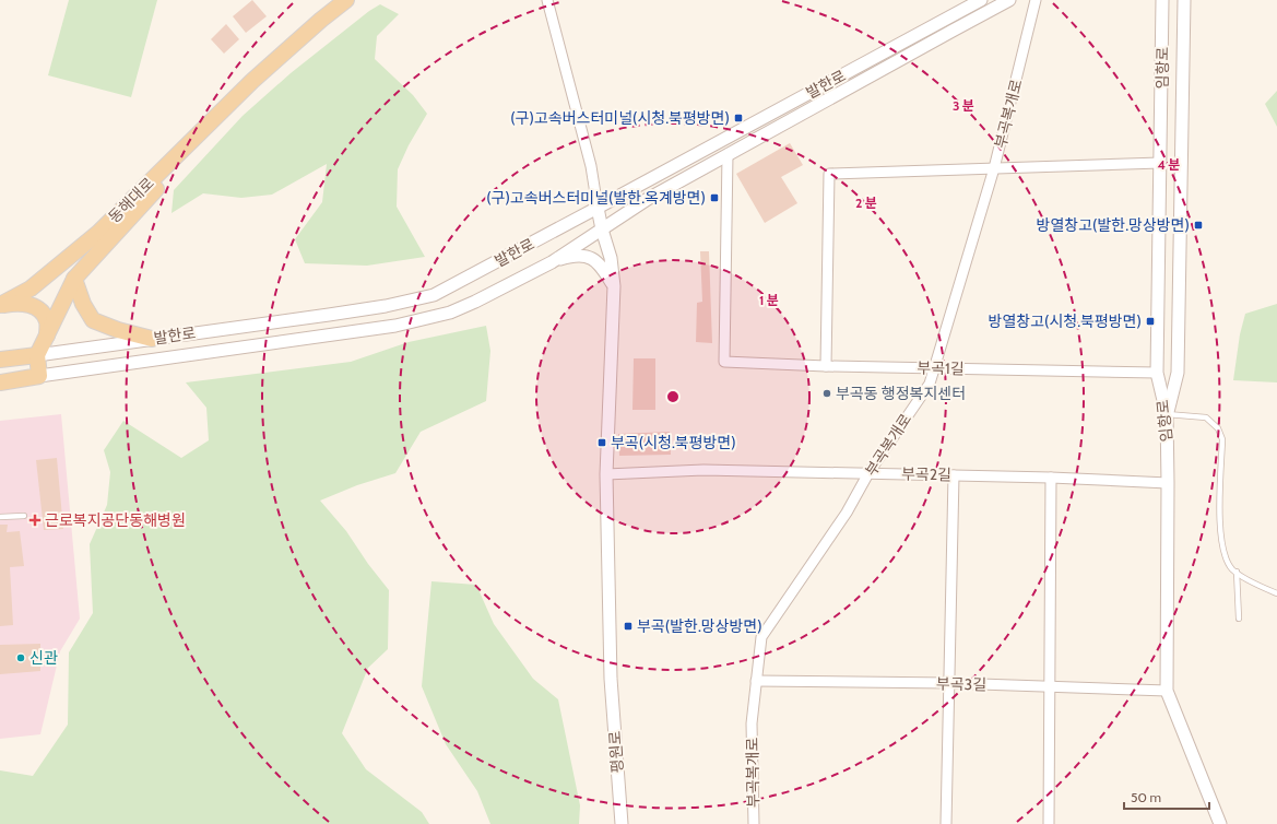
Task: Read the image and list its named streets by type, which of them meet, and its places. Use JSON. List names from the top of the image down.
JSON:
{
  "streets": {
    "main road": ["발한로", "동해대로"],
    "street": [
      "임항로",
      "부곡복개로",
      "부곡1길",
      "부곡2길",
      "부곡3길",
      "평원로"
    ]
  },
  "crossings": [
    ["임항로", "부곡1길"],
    ["임항로", "부곡2길"],
    ["임항로", "부곡3길"],
    ["발한로", "동해대로"],
    ["발한로", "부곡1길"],
    ["발한로", "평원로"],
    ["부곡복개로", "부곡1길"],
    ["부곡복개로", "부곡2길"],
    ["부곡복개로", "부곡3길"],
    ["부곡2길", "평원로"]
  ],
  "places": {
    "transit": [
      "(구)고속버스터미널(시청.북평방면)",
      "(구)고속버스터미널(발한.옥계방면)",
      "방열창고(발한.망상방면)",
      "방열창고(시청.북평방면)",
      "부곡(시청.북평방면)",
      "부곡(발한.망상방면)"
    ],
    "other": ["부곡동 행정복지센터", "신관"],
    "health": ["근로복지공단동해병원"]
  },
  "scale_bar": "50 m",
  "rings": [
    "3 분",
    "4 분",
    "2 분",
    "1 분"
  ]
}
